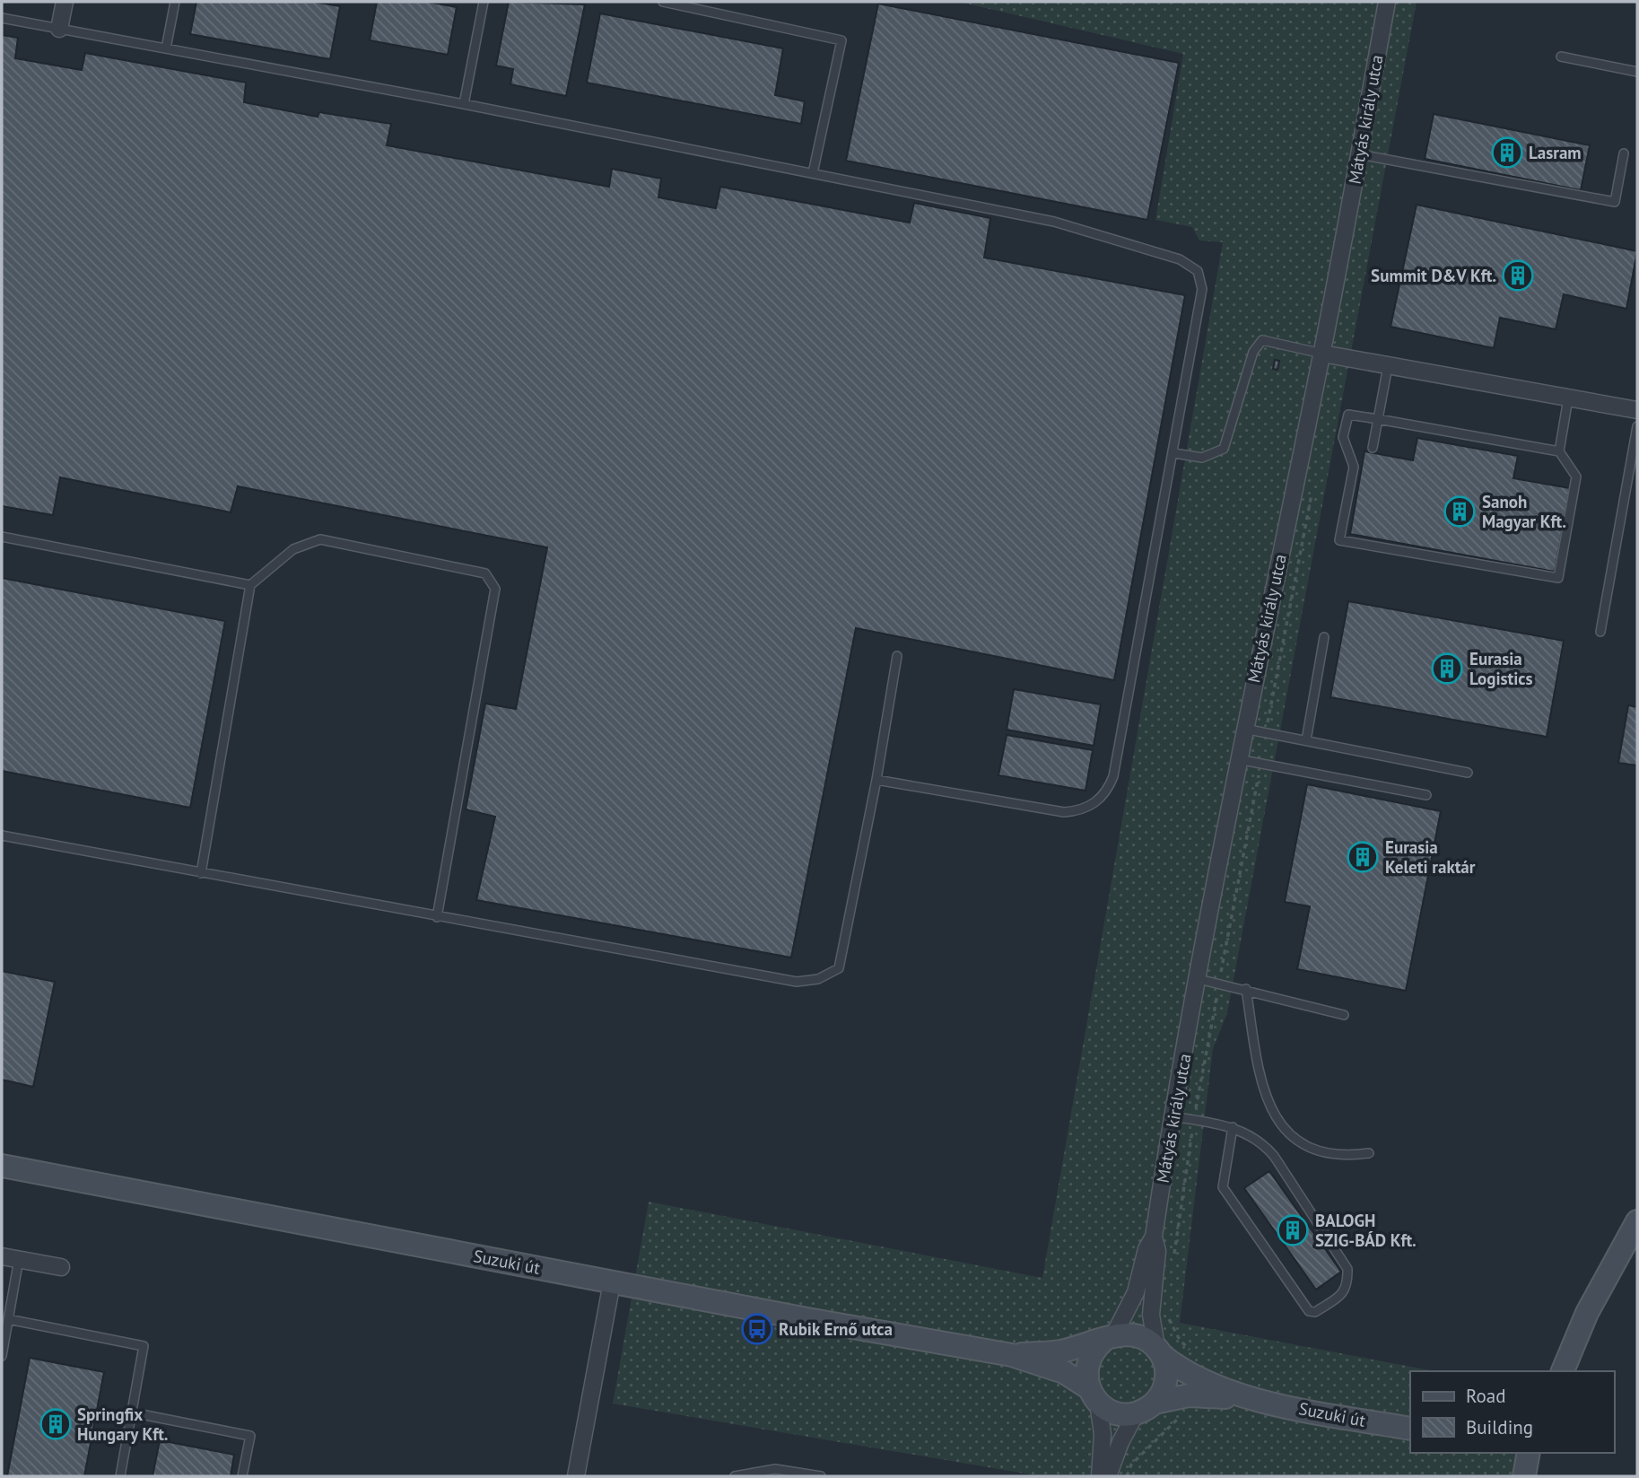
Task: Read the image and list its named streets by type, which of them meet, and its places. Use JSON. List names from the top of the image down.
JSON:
{
  "streets": {
    "main road": ["Suzuki út"],
    "street": ["Mátyás király utca"]
  },
  "places": {
    "building": [
      "Lasram",
      "Summit D&V Kft.",
      "Sanoh Magyar Kft.",
      "Eurasia Logistics",
      "Eurasia Keleti raktár",
      "BALOGH SZIG-BÁD Kft.",
      "Springfix Hungary Kft."
    ],
    "bus stop": ["Rubik Ernő utca"]
  },
  "legend": ["Road", "Building"]
}
